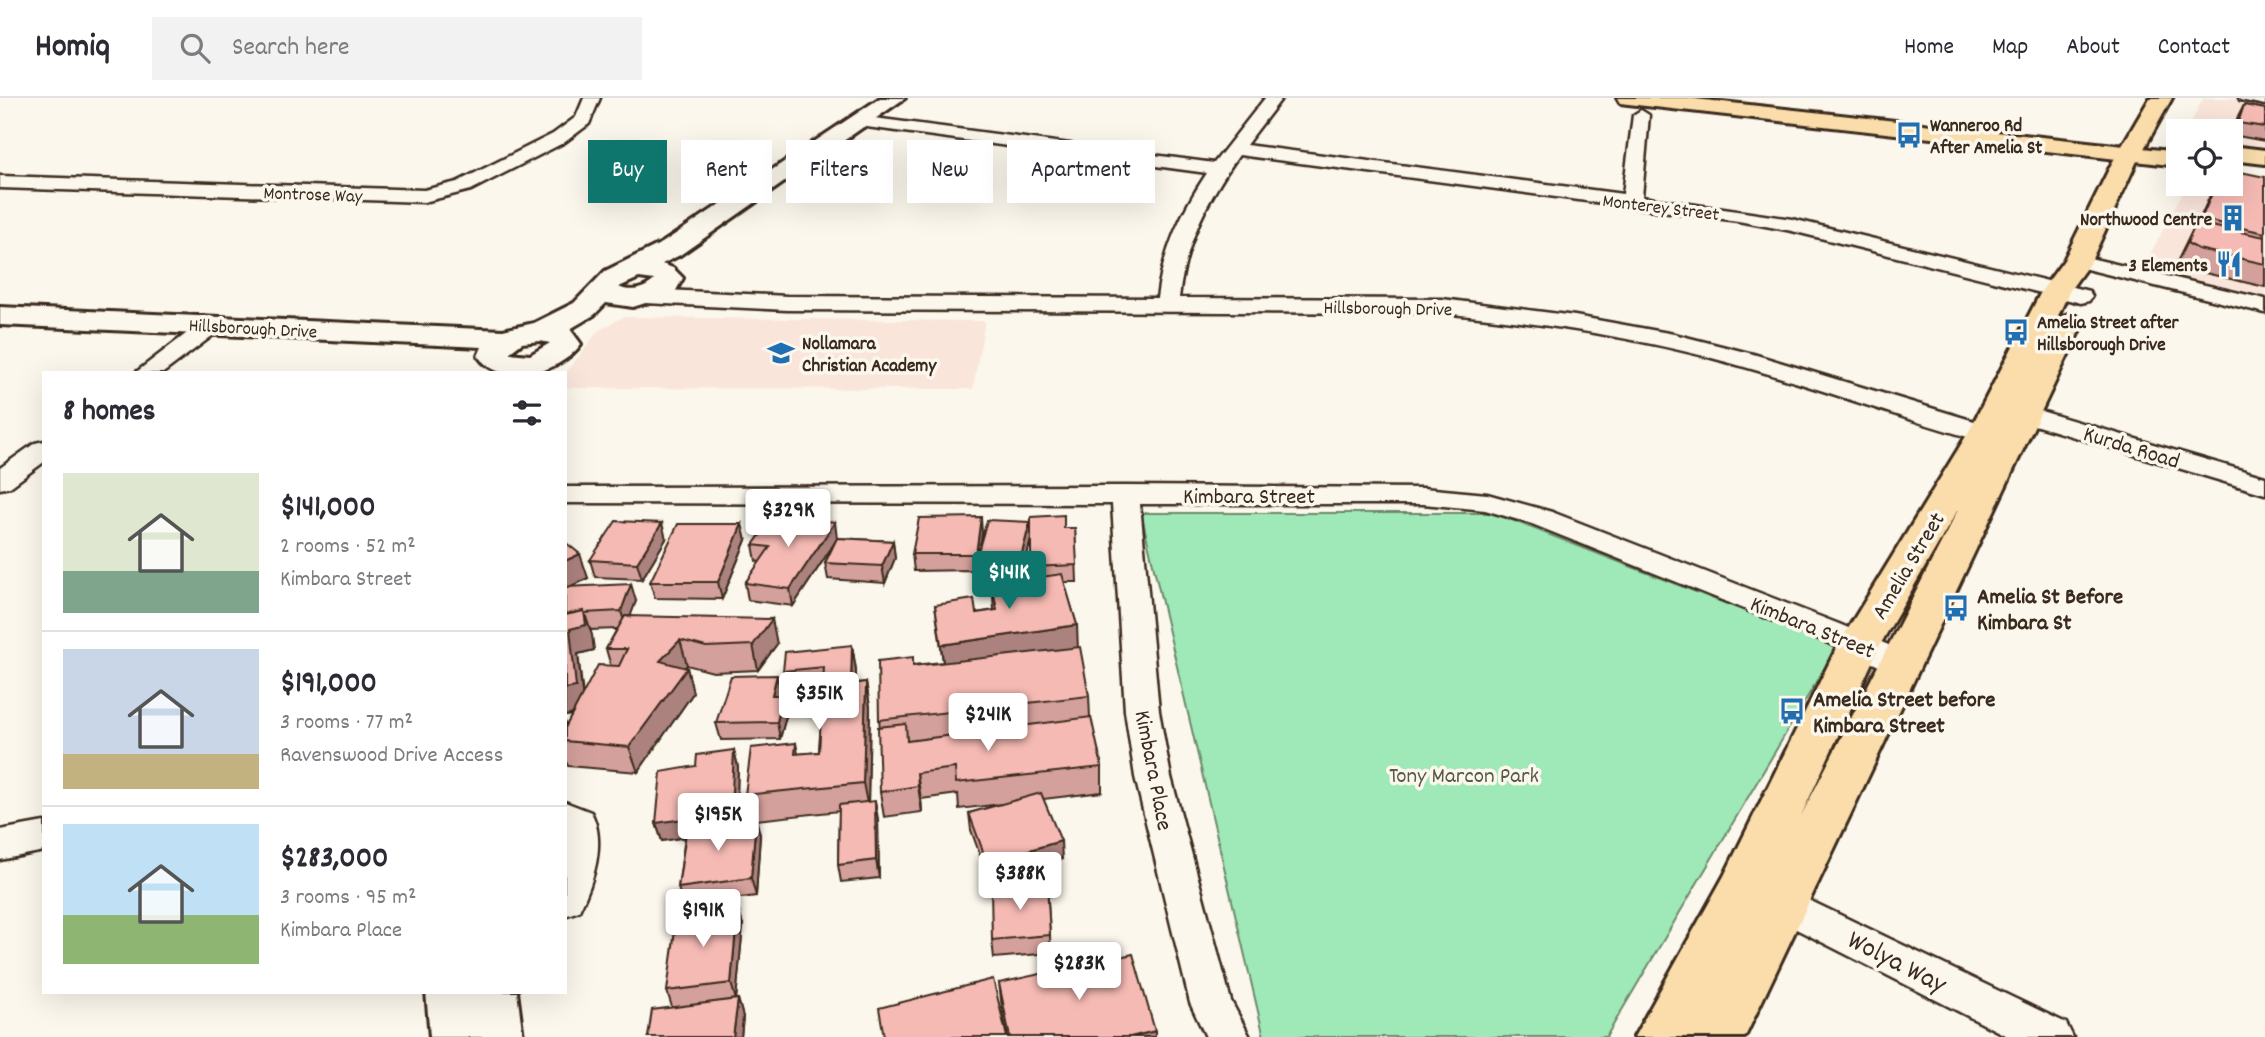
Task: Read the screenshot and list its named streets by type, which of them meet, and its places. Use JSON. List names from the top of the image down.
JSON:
{
  "streets": {
    "main road": ["Amelia Street"],
    "street": [
      "Montrose Way",
      "Monterey Street",
      "Hillsborough Drive",
      "Kurda Road",
      "Kimbara Street",
      "Kimbara Place",
      "Wolya Way"
    ]
  },
  "crossings": [
    ["Monterey Street", "Amelia Street"],
    ["Hillsborough Drive", "Kurda Road"],
    ["Hillsborough Drive", "Amelia Street"],
    ["Kurda Road", "Amelia Street"],
    ["Kimbara Street", "Amelia Street"],
    ["Kimbara Street", "Kimbara Place"],
    ["Amelia Street", "Wolya Way"]
  ],
  "parks": ["Tony Marcon Park"],
  "places": {
    "bus stop": [
      "Wanneroo Rd After Amelia St",
      "Amelia Street after Hillsborough Drive",
      "Amelia St Before Kimbara St",
      "Amelia Street before Kimbara Street"
    ],
    "building": ["Northwood Centre"],
    "restaurant": ["3 Elements"],
    "school or university": ["Nollamara Christian Academy"]
  },
  "page": {
    "header": "Homiq",
    "search": "Search here",
    "nav": [
      "Home",
      "Map",
      "About",
      "Contact"
    ],
    "chip": [
      "Buy",
      "Rent",
      "Filters",
      "New",
      "Apartment"
    ],
    "heading": "8 homes",
    "list": [
      {
        "name": "$141,000",
        "note": "2 rooms · 52 m² · Kimbara Street"
      },
      {
        "name": "$191,000",
        "note": "3 rooms · 77 m² · Ravenswood Drive Access"
      },
      {
        "name": "$283,000",
        "note": "3 rooms · 95 m² · Kimbara Place"
      }
    ],
    "price": [
      "$329K",
      "$141K",
      "$351K",
      "$241K",
      "$195K",
      "$388K",
      "$191K",
      "$283K"
    ]
  }
}
